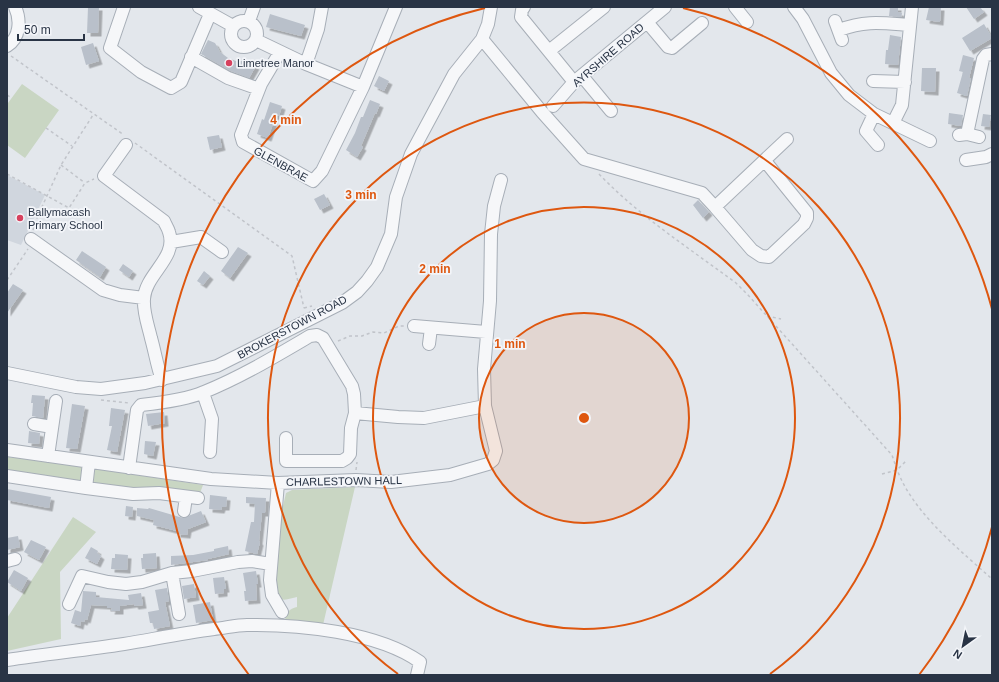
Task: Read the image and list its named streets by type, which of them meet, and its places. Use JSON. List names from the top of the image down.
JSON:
{
  "streets": {
    "street": [
      "AYRSHIRE ROAD",
      "GLENBRAE",
      "BROKERSTOWN ROAD",
      "CHARLESTOWN HALL"
    ]
  },
  "places": ["Limetree Manor", "Ballymacash Primary School"],
  "scale_bar": "50 m",
  "north": "bottom left",
  "rings": [
    "4 min",
    "3 min",
    "2 min",
    "1 min"
  ]
}
